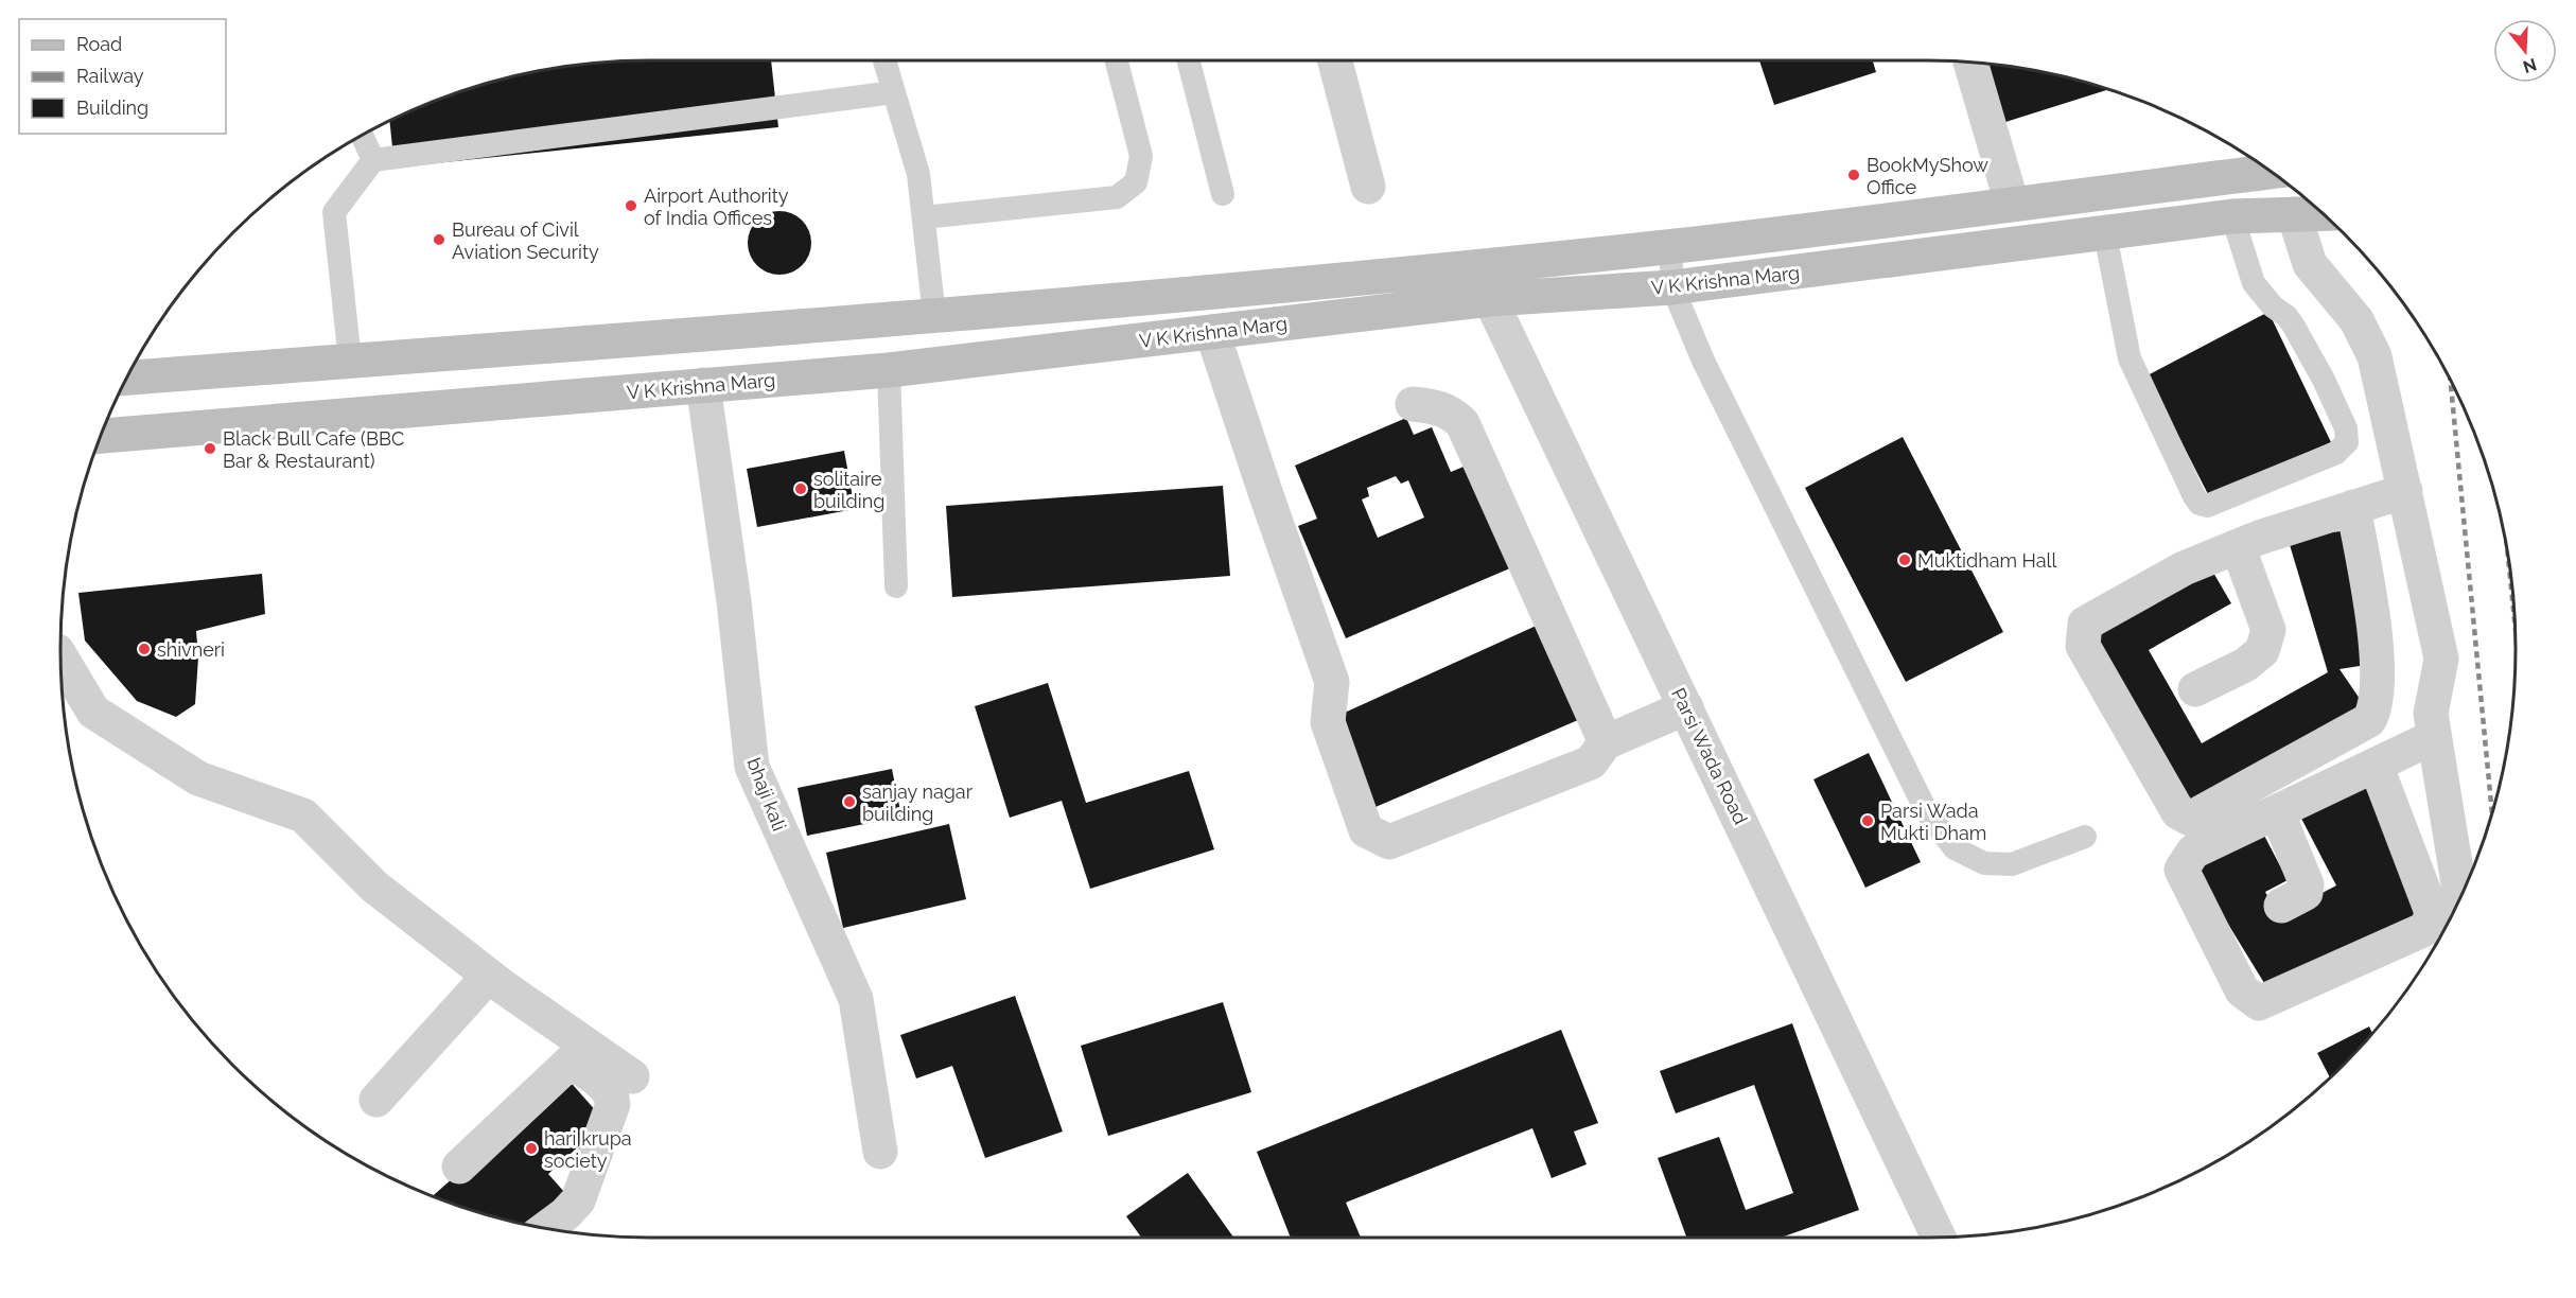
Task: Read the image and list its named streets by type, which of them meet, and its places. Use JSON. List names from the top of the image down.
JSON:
{
  "streets": {
    "main road": ["V K Krishna Marg"],
    "street": ["Parsi Wada Road", "bhaji kali"]
  },
  "crossings": [
    ["V K Krishna Marg", "Parsi Wada Road"],
    ["V K Krishna Marg", "bhaji kali"]
  ],
  "places": [
    "BookMyShow Office",
    "Airport Authority of India Offices",
    "Bureau of Civil Aviation Security",
    "Black Bull Cafe (BBC Bar & Restaurant)",
    "solitaire building",
    "Muktidham Hall",
    "shivneri",
    "sanjay nagar building",
    "Parsi Wada Mukti Dham",
    "hari krupa society"
  ],
  "legend": ["Road", "Railway", "Building"],
  "north": "bottom"
}
